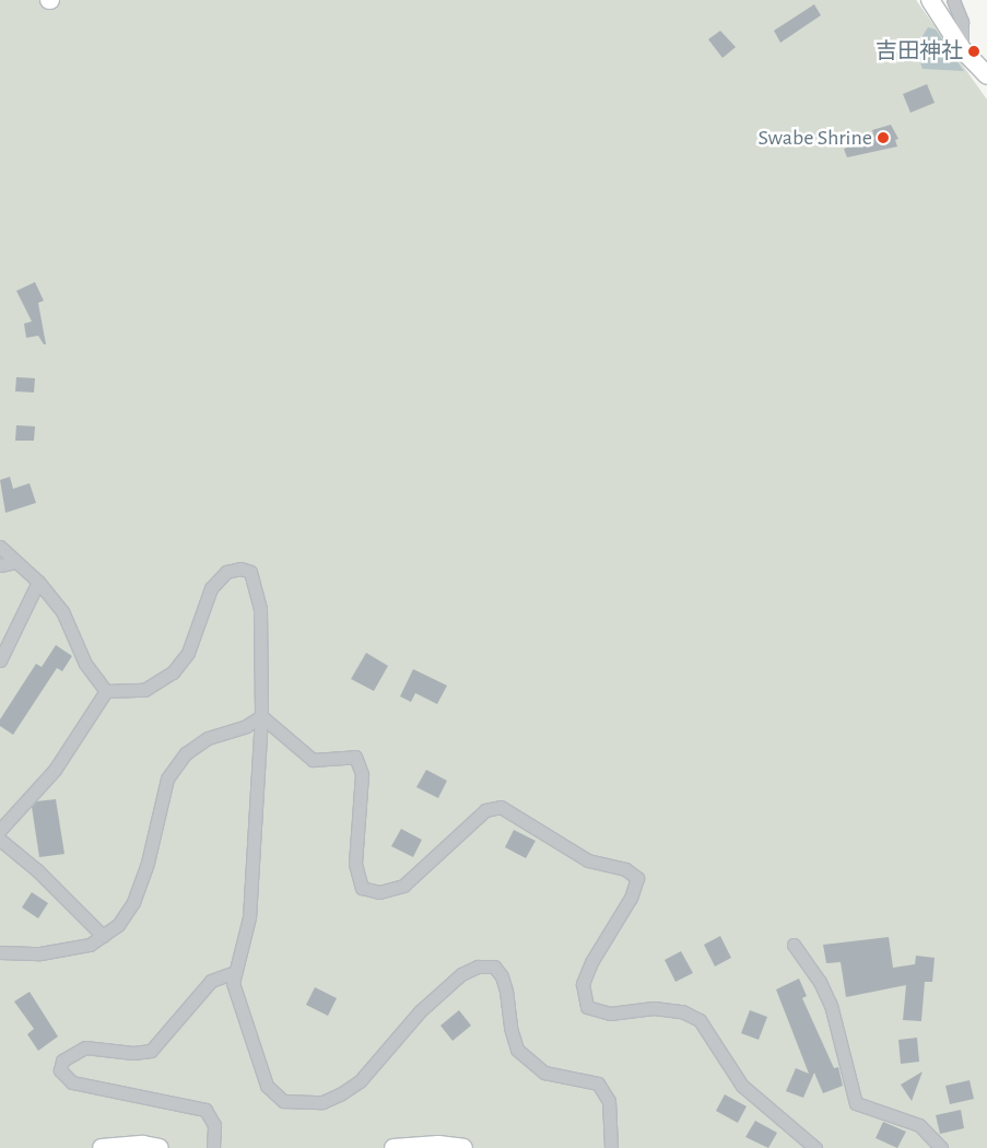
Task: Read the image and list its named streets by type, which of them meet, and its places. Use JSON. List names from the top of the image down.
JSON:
{
  "places": ["吉田神社", "Swabe Shrine"]
}
